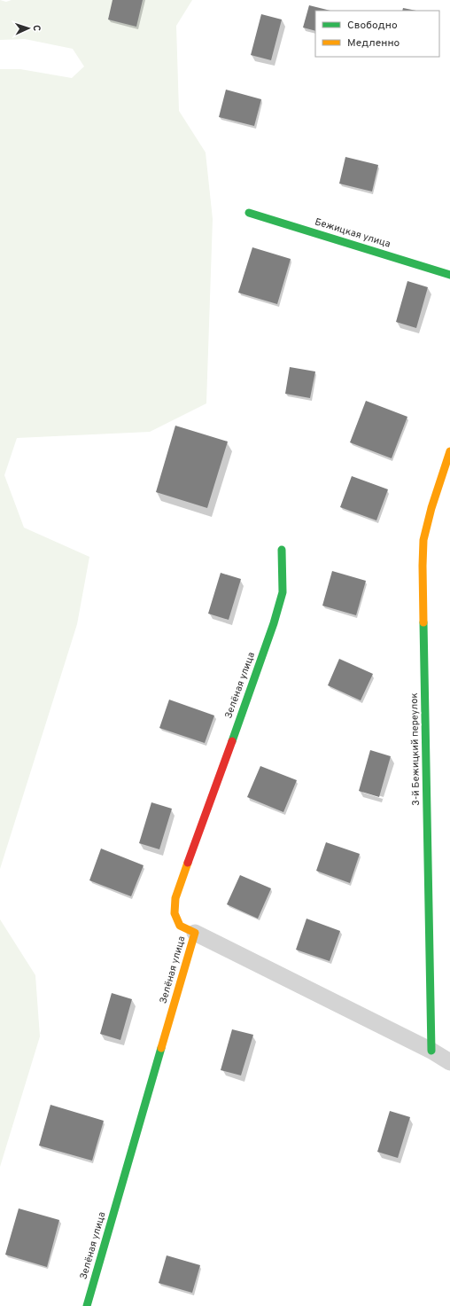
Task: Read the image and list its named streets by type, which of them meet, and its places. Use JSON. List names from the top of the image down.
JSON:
{
  "streets": {
    "street": ["Бежицкая улица", "Зелёная улица", "3-й Бежицкий переулок"]
  },
  "legend": ["Свободно", "Медленно"],
  "north": "right"
}
